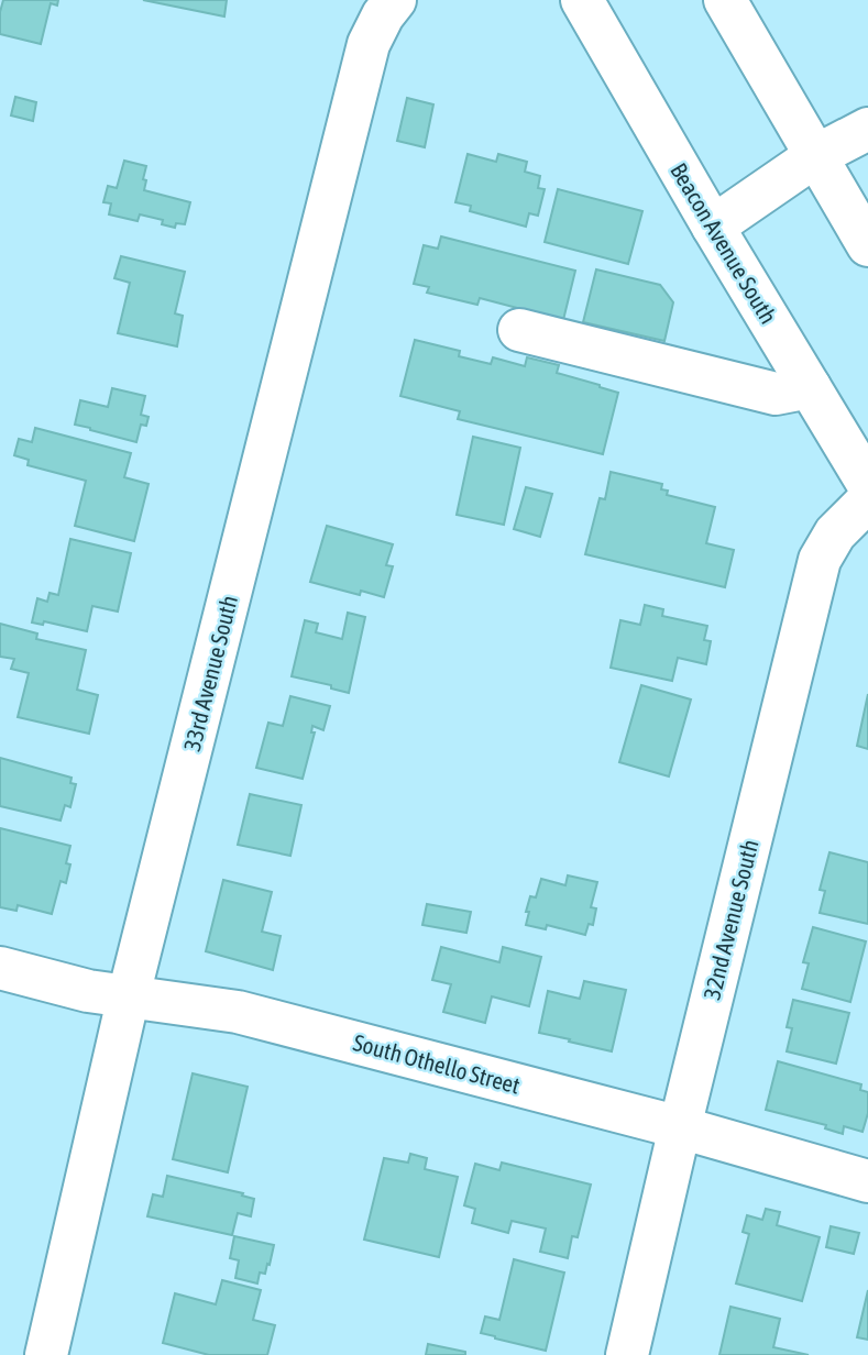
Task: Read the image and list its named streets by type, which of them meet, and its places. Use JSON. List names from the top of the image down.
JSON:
{
  "streets": {
    "street": [
      "Beacon Avenue South",
      "33rd Avenue South",
      "32nd Avenue South",
      "South Othello Street"
    ]
  },
  "crossings": [
    ["33rd Avenue South", "South Othello Street"],
    ["32nd Avenue South", "South Othello Street"]
  ]
}
